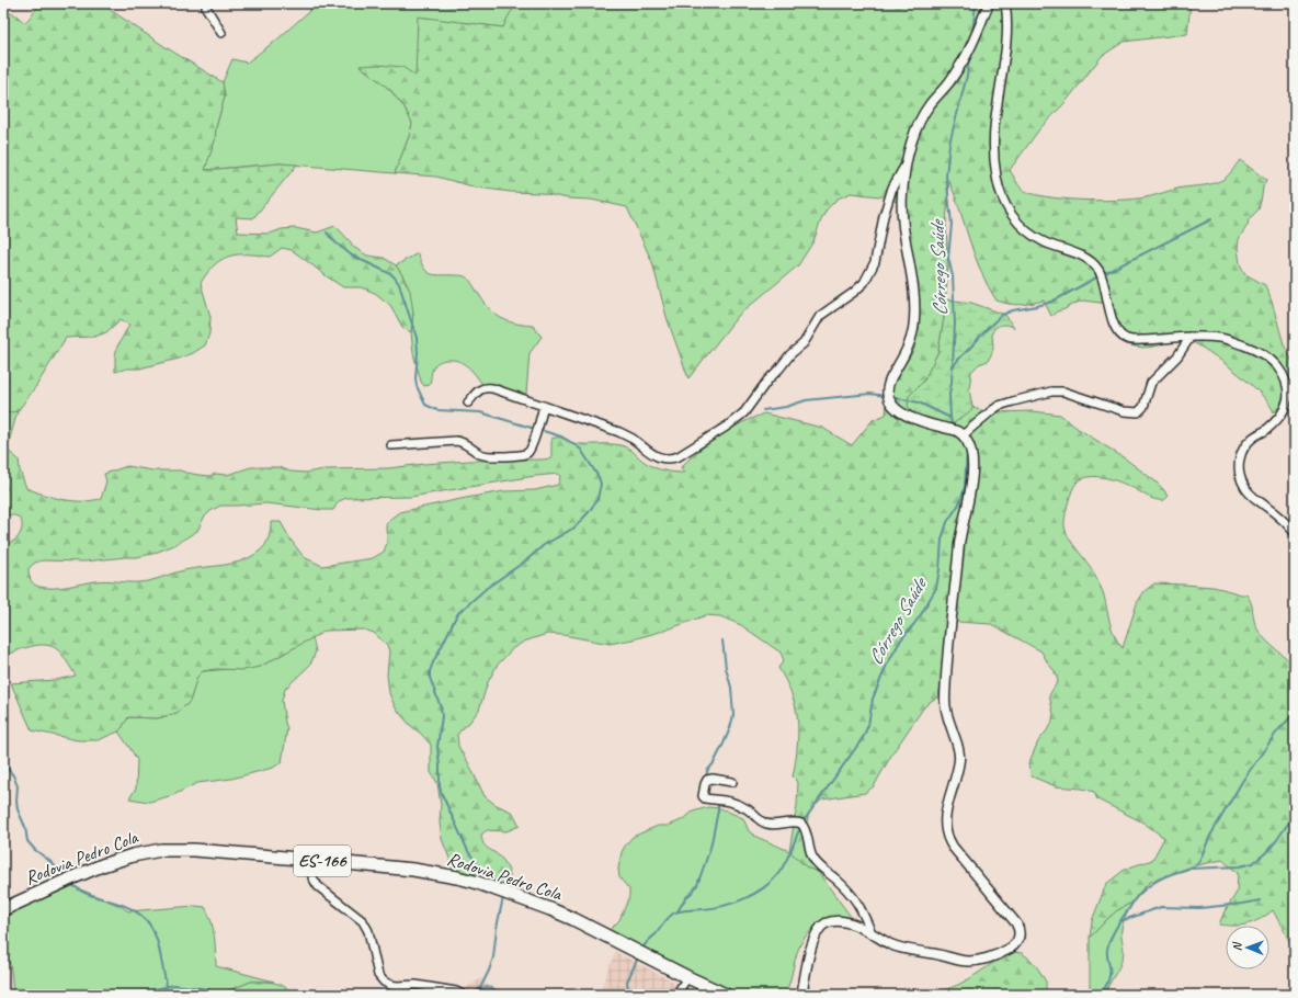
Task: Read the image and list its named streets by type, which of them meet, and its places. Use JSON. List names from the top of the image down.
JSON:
{
  "streets": {
    "main road": ["Rodovia Pedro Cola", "ES-166"]
  },
  "water": ["Córrego Saúde"],
  "north": "left"
}
